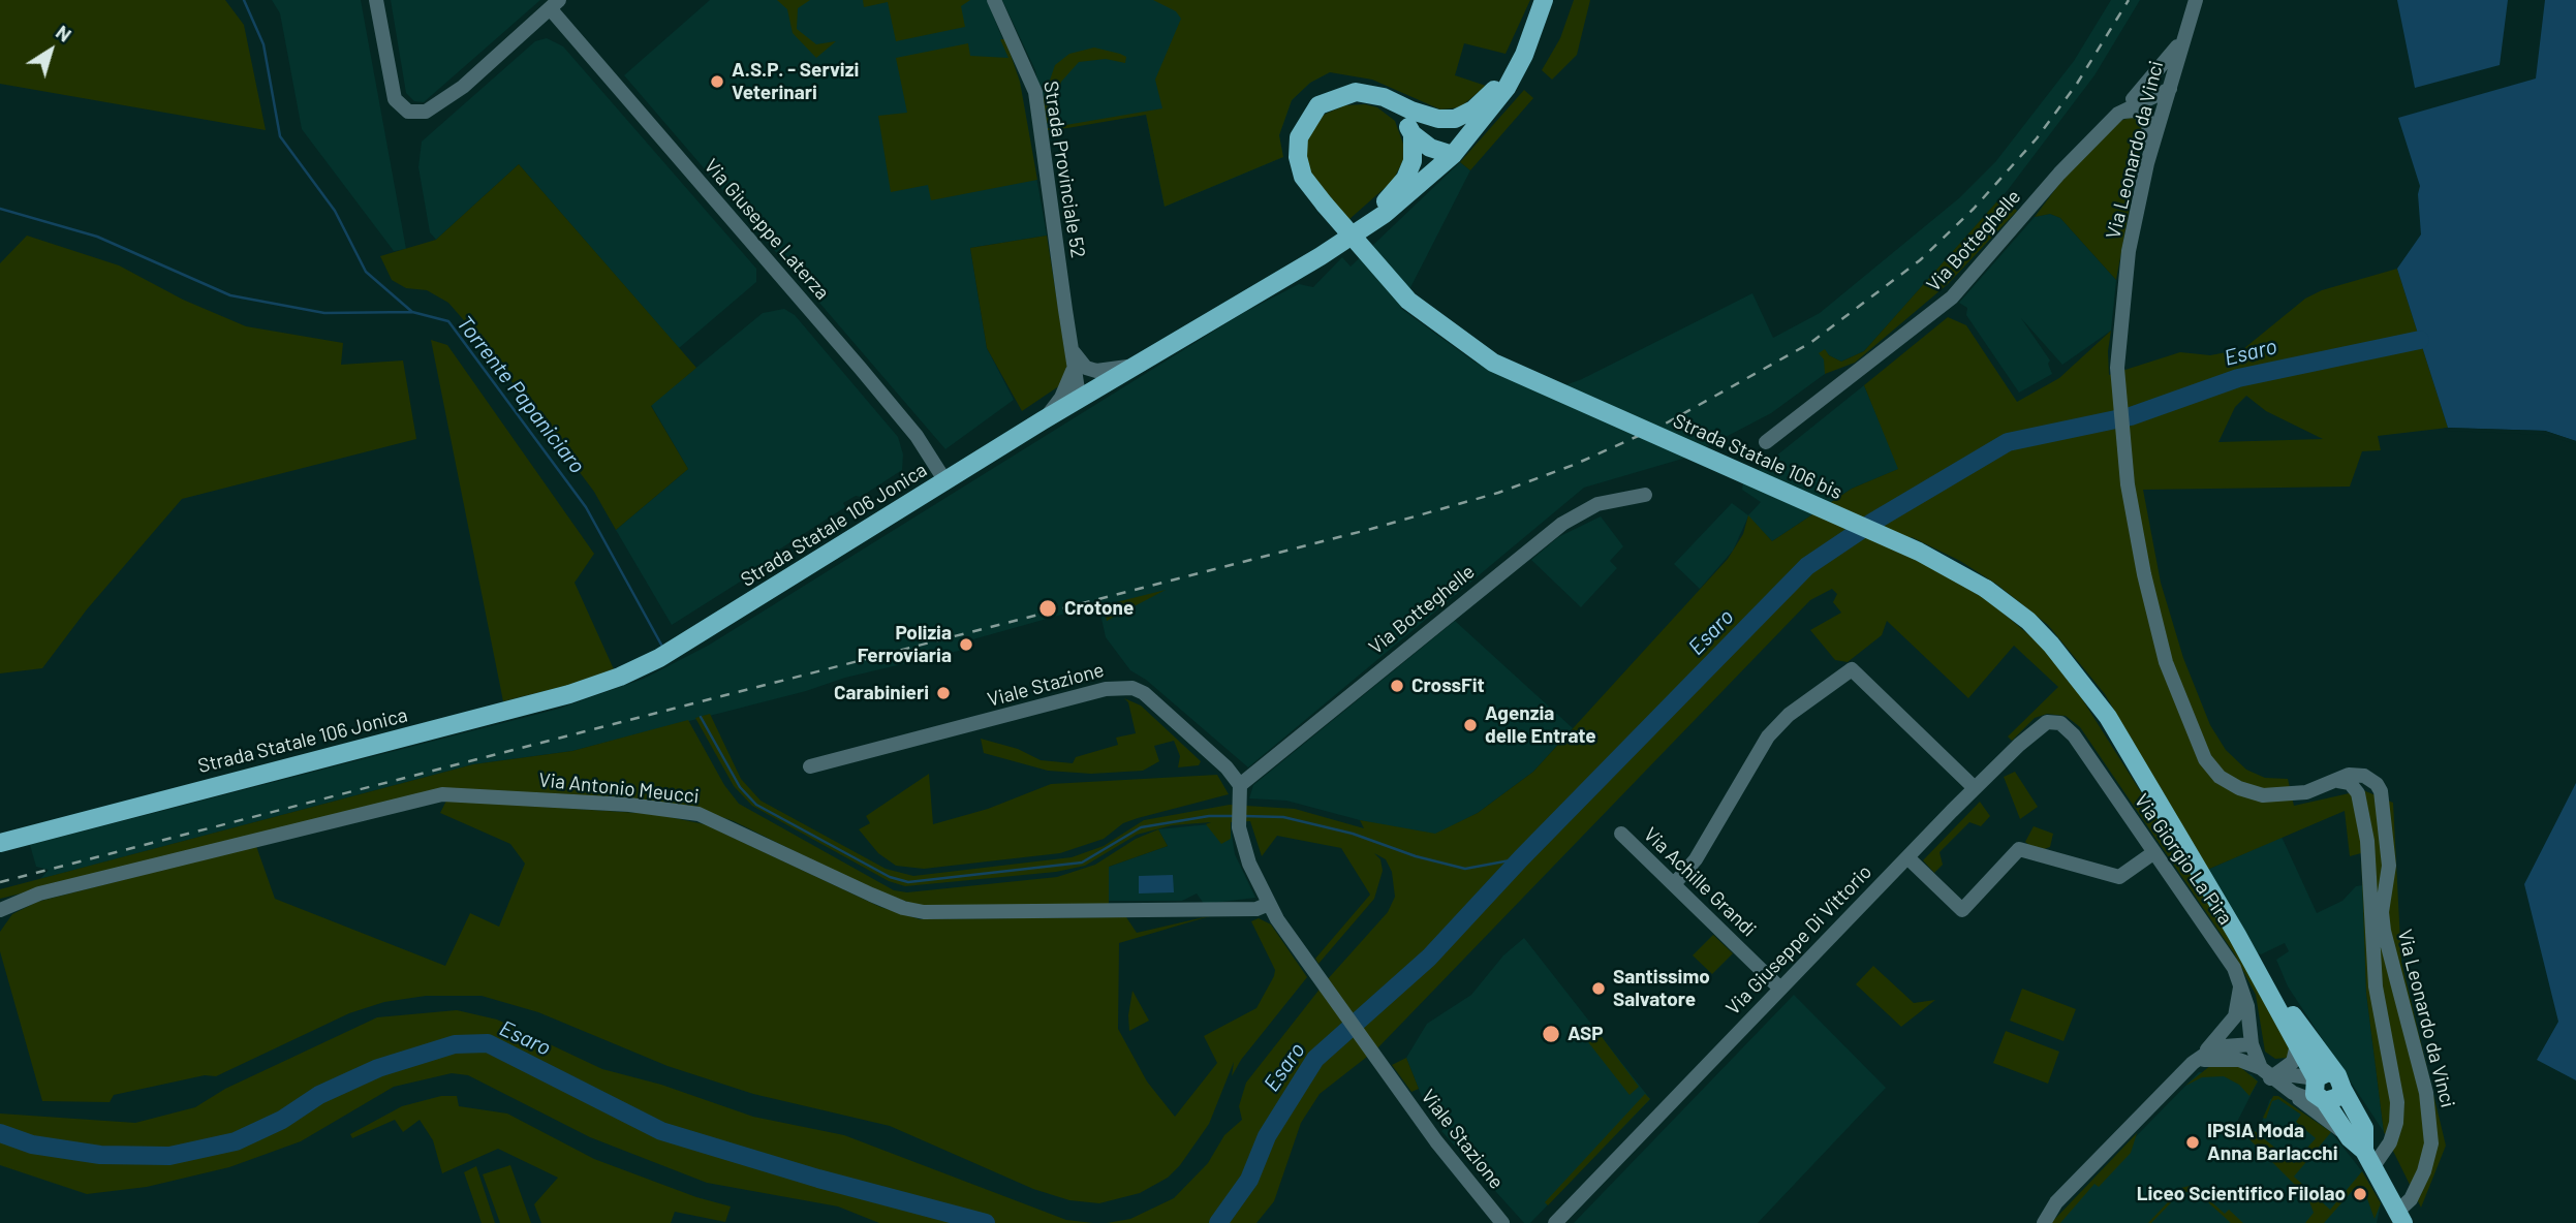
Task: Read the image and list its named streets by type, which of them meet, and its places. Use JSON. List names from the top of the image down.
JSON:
{
  "streets": {
    "main road": ["Strada Statale 106 bis", "Strada Statale 106 Jonica"],
    "street": [
      "Via Leonardo da Vinci",
      "Strada Provinciale 52",
      "Via Giuseppe Laterza",
      "Via Botteghelle",
      "Viale Stazione",
      "Via Antonio Meucci",
      "Via Giorgio La Pira",
      "Via Achille Grandi",
      "Via Giuseppe Di Vittorio"
    ]
  },
  "crossings": [
    ["Via Leonardo da Vinci", "Via Botteghelle"],
    ["Via Giuseppe Laterza", "Strada Statale 106 Jonica"],
    ["Via Botteghelle", "Viale Stazione"],
    ["Viale Stazione", "Via Antonio Meucci"],
    ["Via Giorgio La Pira", "Via Giuseppe Di Vittorio"],
    ["Via Achille Grandi", "Via Giuseppe Di Vittorio"]
  ],
  "water": ["Esaro", "Torrente Papaniciaro"],
  "places": [
    "A.S.P. - Servizi Veterinari",
    "Crotone",
    "Polizia Ferroviaria",
    "CrossFit",
    "Carabinieri",
    "Agenzia delle Entrate",
    "Santissimo Salvatore",
    "ASP",
    "IPSIA Moda Anna Barlacchi",
    "Liceo Scientifico Filolao"
  ],
  "north": "top right"
}
